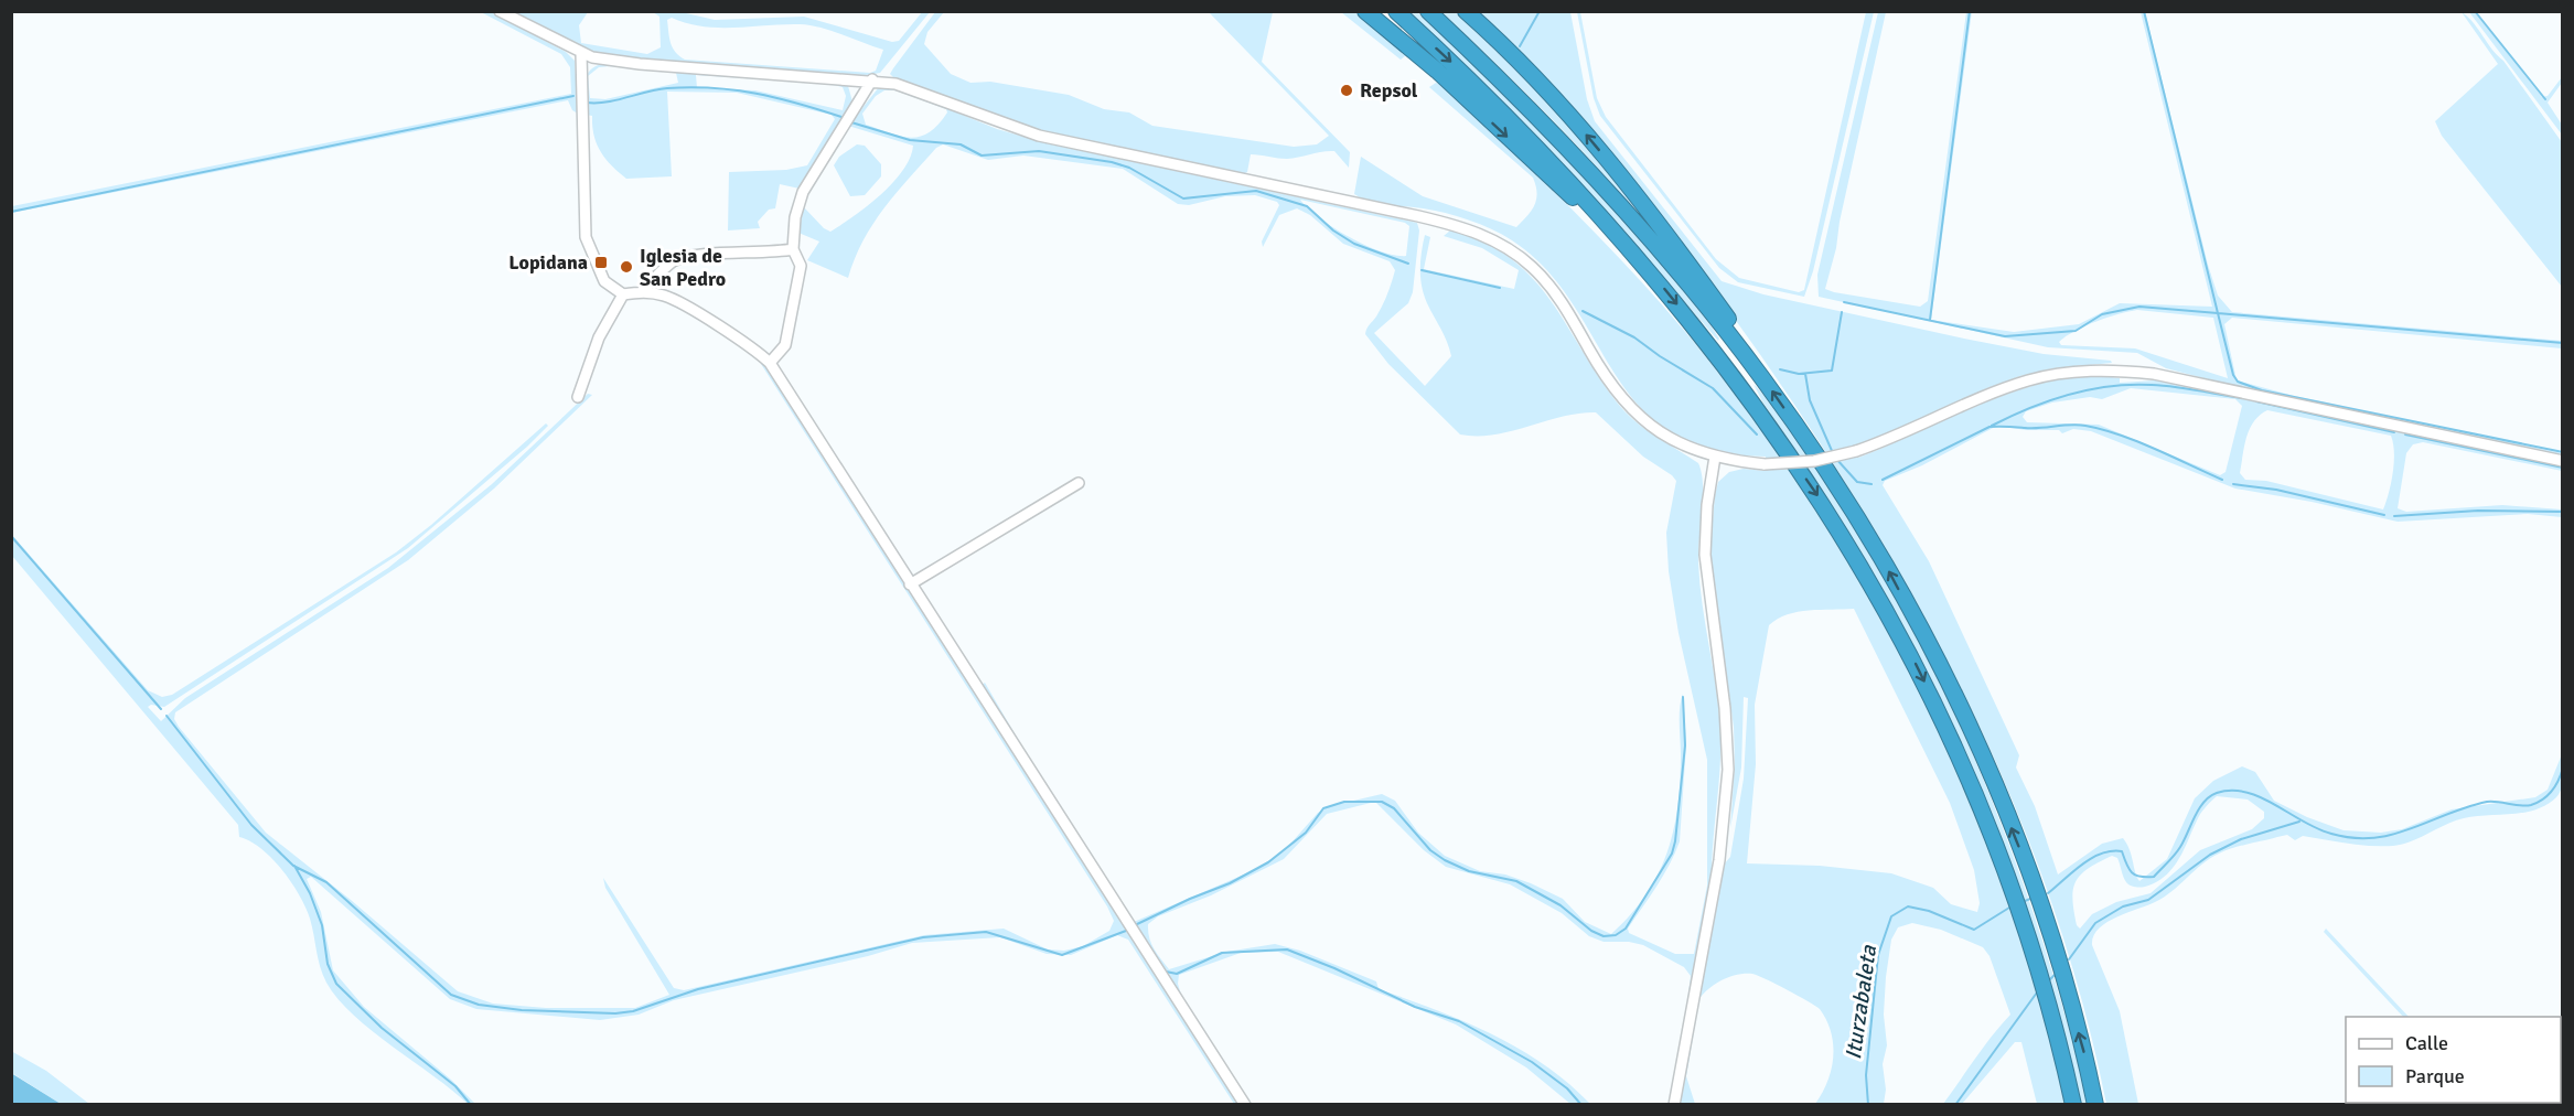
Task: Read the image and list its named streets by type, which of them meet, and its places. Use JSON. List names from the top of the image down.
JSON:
{
  "water": ["Iturzabaleta"],
  "places": {
    "other": ["Repsol", "Iglesia de San Pedro"],
    "transit": ["Lopidana"]
  },
  "legend": ["Calle", "Parque"]
}
